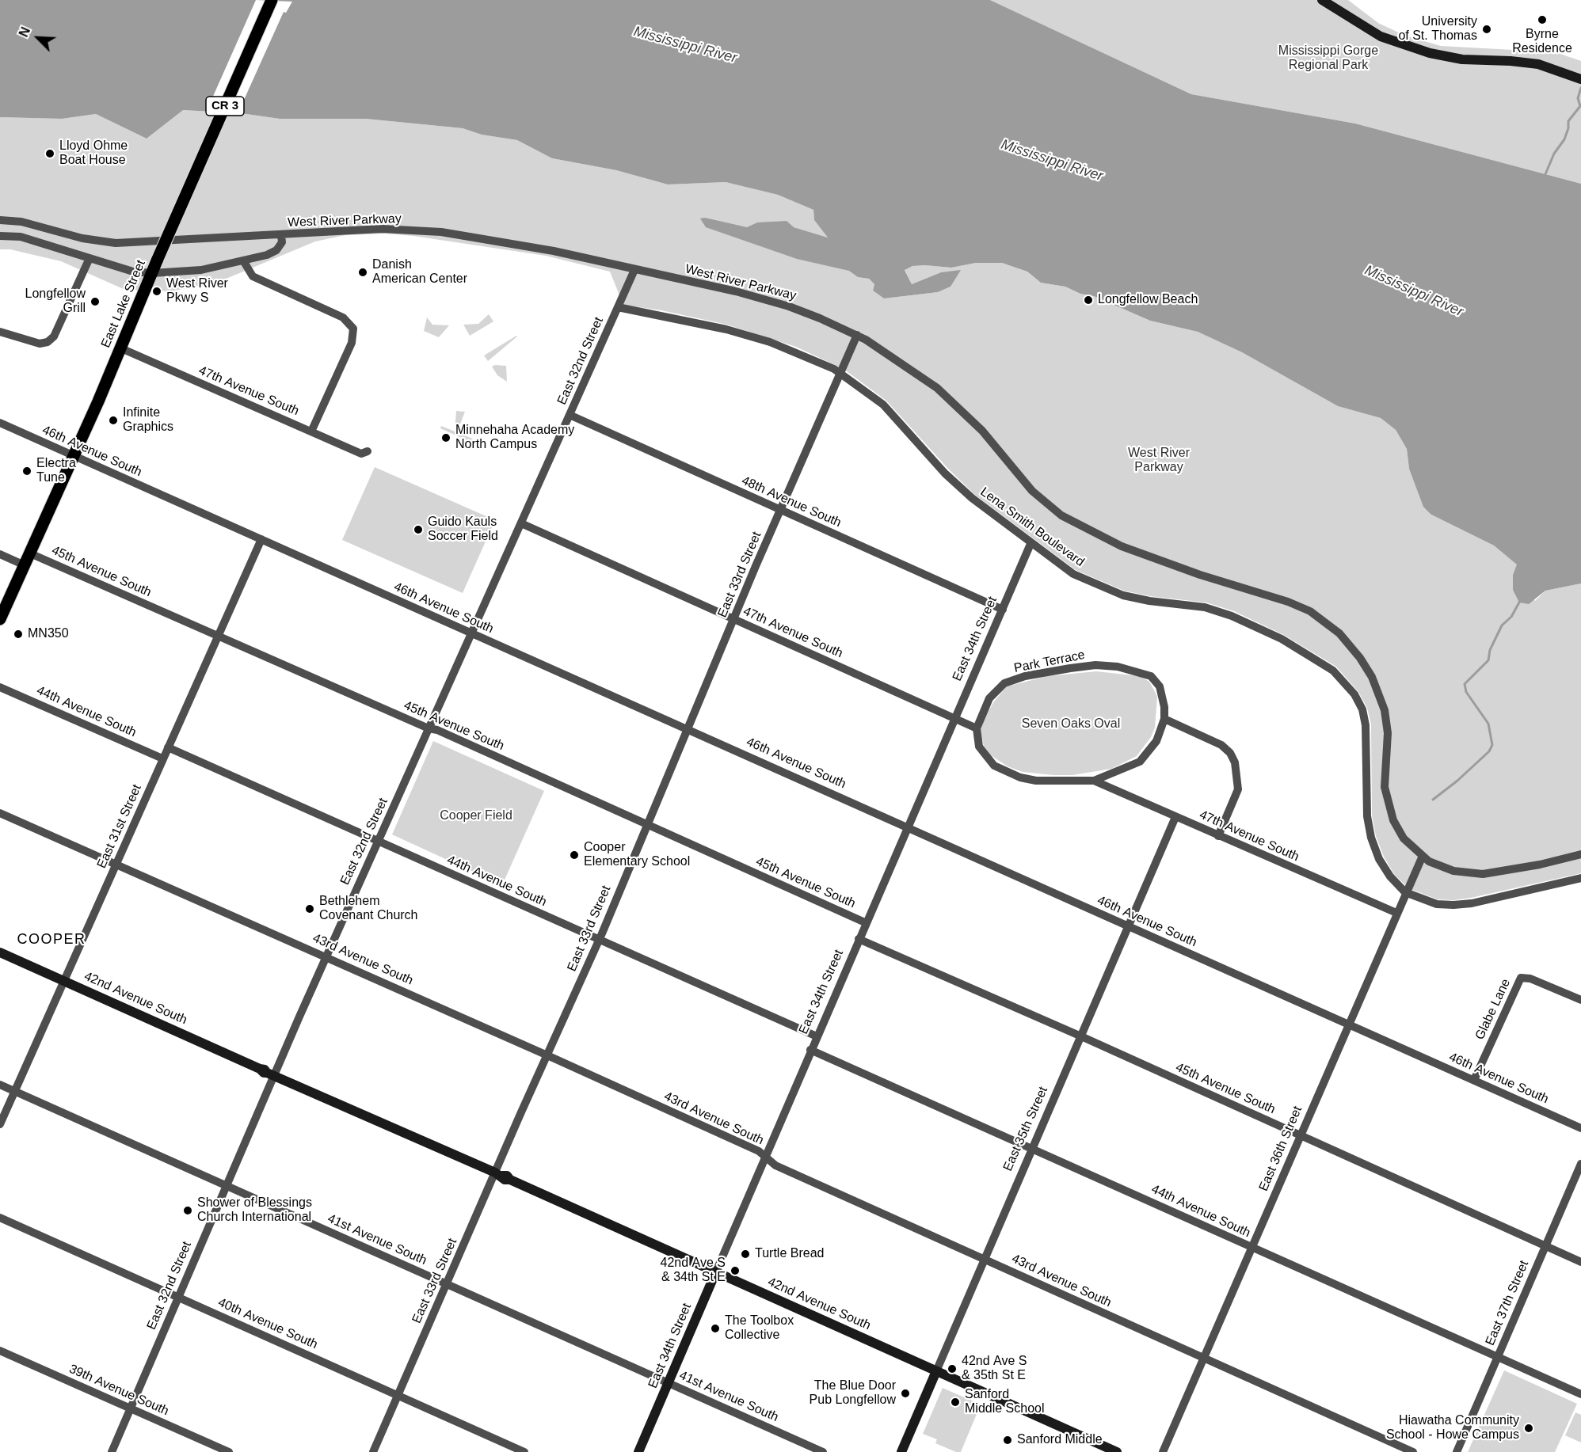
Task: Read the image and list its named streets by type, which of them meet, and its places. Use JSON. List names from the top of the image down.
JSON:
{
  "streets": {
    "main road": ["CR 3", "East Lake Street"],
    "street": [
      "West River Parkway",
      "East 32nd Street",
      "47th Avenue South",
      "46th Avenue South",
      "48th Avenue South",
      "Lena Smith Boulevard",
      "45th Avenue South",
      "East 33rd Street",
      "East 34th Street",
      "Park Terrace",
      "44th Avenue South",
      "East 31st Street",
      "43rd Avenue South",
      "42nd Avenue South",
      "Glabe Lane",
      "East 35th Street",
      "East 36th Street",
      "41st Avenue South",
      "East 37th Street",
      "40th Avenue South",
      "39th Avenue South"
    ]
  },
  "crossings": [
    ["West River Parkway", "East Lake Street"],
    ["West River Parkway", "East 32nd Street"],
    ["West River Parkway", "East 33rd Street"],
    ["West River Parkway", "East 36th Street"],
    ["East Lake Street", "47th Avenue South"],
    ["East Lake Street", "46th Avenue South"],
    ["East Lake Street", "45th Avenue South"],
    ["East 32nd Street", "47th Avenue South"],
    ["East 32nd Street", "46th Avenue South"],
    ["East 32nd Street", "48th Avenue South"],
    ["East 32nd Street", "Lena Smith Boulevard"],
    ["East 32nd Street", "45th Avenue South"],
    ["East 32nd Street", "44th Avenue South"],
    ["East 32nd Street", "43rd Avenue South"],
    ["East 32nd Street", "42nd Avenue South"],
    ["East 32nd Street", "41st Avenue South"],
    ["East 32nd Street", "40th Avenue South"],
    ["East 32nd Street", "39th Avenue South"],
    ["47th Avenue South", "East 33rd Street"],
    ["47th Avenue South", "East 34th Street"],
    ["47th Avenue South", "Park Terrace"],
    ["47th Avenue South", "East 35th Street"],
    ["47th Avenue South", "East 36th Street"],
    ["46th Avenue South", "East 33rd Street"],
    ["46th Avenue South", "East 34th Street"],
    ["46th Avenue South", "East 31st Street"],
    ["46th Avenue South", "Glabe Lane"],
    ["46th Avenue South", "East 35th Street"],
    ["46th Avenue South", "East 36th Street"],
    ["48th Avenue South", "East 33rd Street"],
    ["48th Avenue South", "East 34th Street"],
    ["Lena Smith Boulevard", "East 33rd Street"],
    ["Lena Smith Boulevard", "East 34th Street"],
    ["Lena Smith Boulevard", "East 36th Street"],
    ["45th Avenue South", "East 33rd Street"],
    ["45th Avenue South", "East 34th Street"],
    ["45th Avenue South", "East 31st Street"],
    ["45th Avenue South", "East 35th Street"],
    ["45th Avenue South", "East 36th Street"],
    ["45th Avenue South", "East 37th Street"],
    ["East 33rd Street", "44th Avenue South"],
    ["East 33rd Street", "43rd Avenue South"],
    ["East 33rd Street", "42nd Avenue South"],
    ["East 33rd Street", "41st Avenue South"],
    ["East 33rd Street", "40th Avenue South"],
    ["East 34th Street", "44th Avenue South"],
    ["East 34th Street", "43rd Avenue South"],
    ["East 34th Street", "42nd Avenue South"],
    ["East 34th Street", "41st Avenue South"],
    ["44th Avenue South", "East 31st Street"],
    ["44th Avenue South", "East 35th Street"],
    ["44th Avenue South", "East 36th Street"],
    ["44th Avenue South", "East 37th Street"],
    ["East 31st Street", "43rd Avenue South"],
    ["East 31st Street", "42nd Avenue South"],
    ["East 31st Street", "41st Avenue South"],
    ["43rd Avenue South", "East 35th Street"],
    ["43rd Avenue South", "East 36th Street"],
    ["42nd Avenue South", "East 35th Street"]
  ],
  "districts": ["COOPER"],
  "water": ["Mississippi River"],
  "parks": [
    "Mississippi Gorge Regional Park",
    "West River Parkway",
    "Seven Oaks Oval",
    "Cooper Field"
  ],
  "places": [
    "Byrne Residence",
    "University of St. Thomas",
    "Lloyd Ohme Boat House",
    "Danish American Center",
    "West River Pkwy S",
    "Longfellow Beach",
    "Longfellow Grill",
    "Infinite Graphics",
    "Minnehaha Academy North Campus",
    "Electra Tune",
    "Guido Kauls Soccer Field",
    "MN350",
    "Cooper Elementary School",
    "Bethlehem Covenant Church",
    "Shower of Blessings Church International",
    "Turtle Bread",
    "42nd Ave S & 34th St E",
    "The Toolbox Collective",
    "42nd Ave S & 35th St E",
    "The Blue Door Pub Longfellow",
    "Sanford Middle School",
    "Hiawatha Community School - Howe Campus",
    "Sanford Middle"
  ],
  "north": "top left"
}
